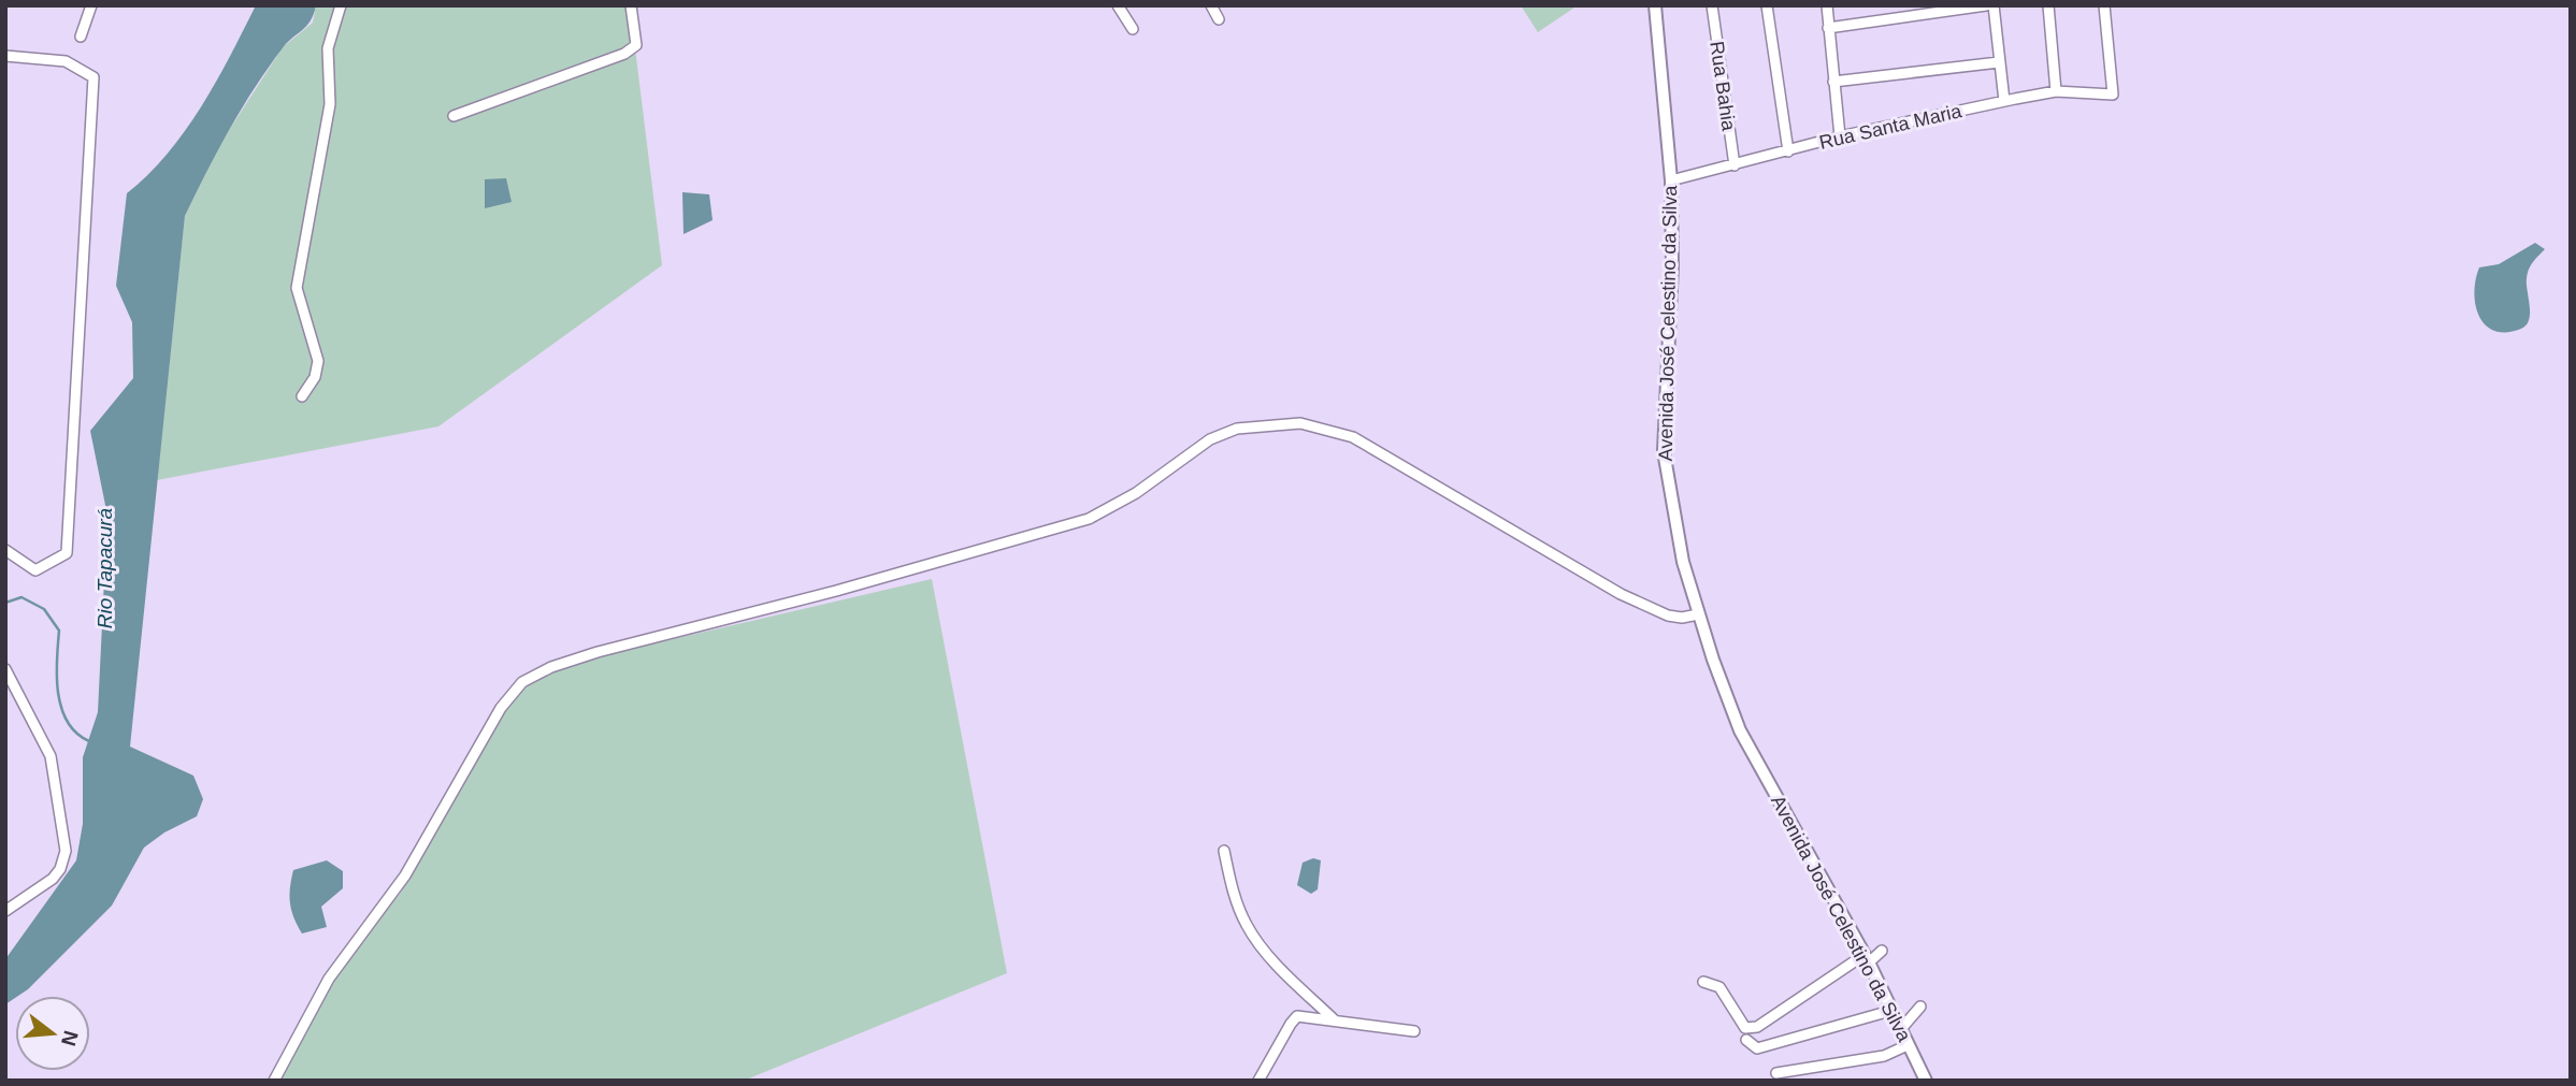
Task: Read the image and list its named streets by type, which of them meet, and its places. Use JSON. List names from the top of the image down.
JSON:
{
  "streets": {
    "street": ["Rua Bahia", "Rua Santa Maria", "Avenida José Celestino da Silva"]
  },
  "crossings": [
    ["Rua Bahia", "Rua Santa Maria"],
    ["Rua Santa Maria", "Avenida José Celestino da Silva"]
  ],
  "water": ["Rio Tapacurá"],
  "north": "right"
}
